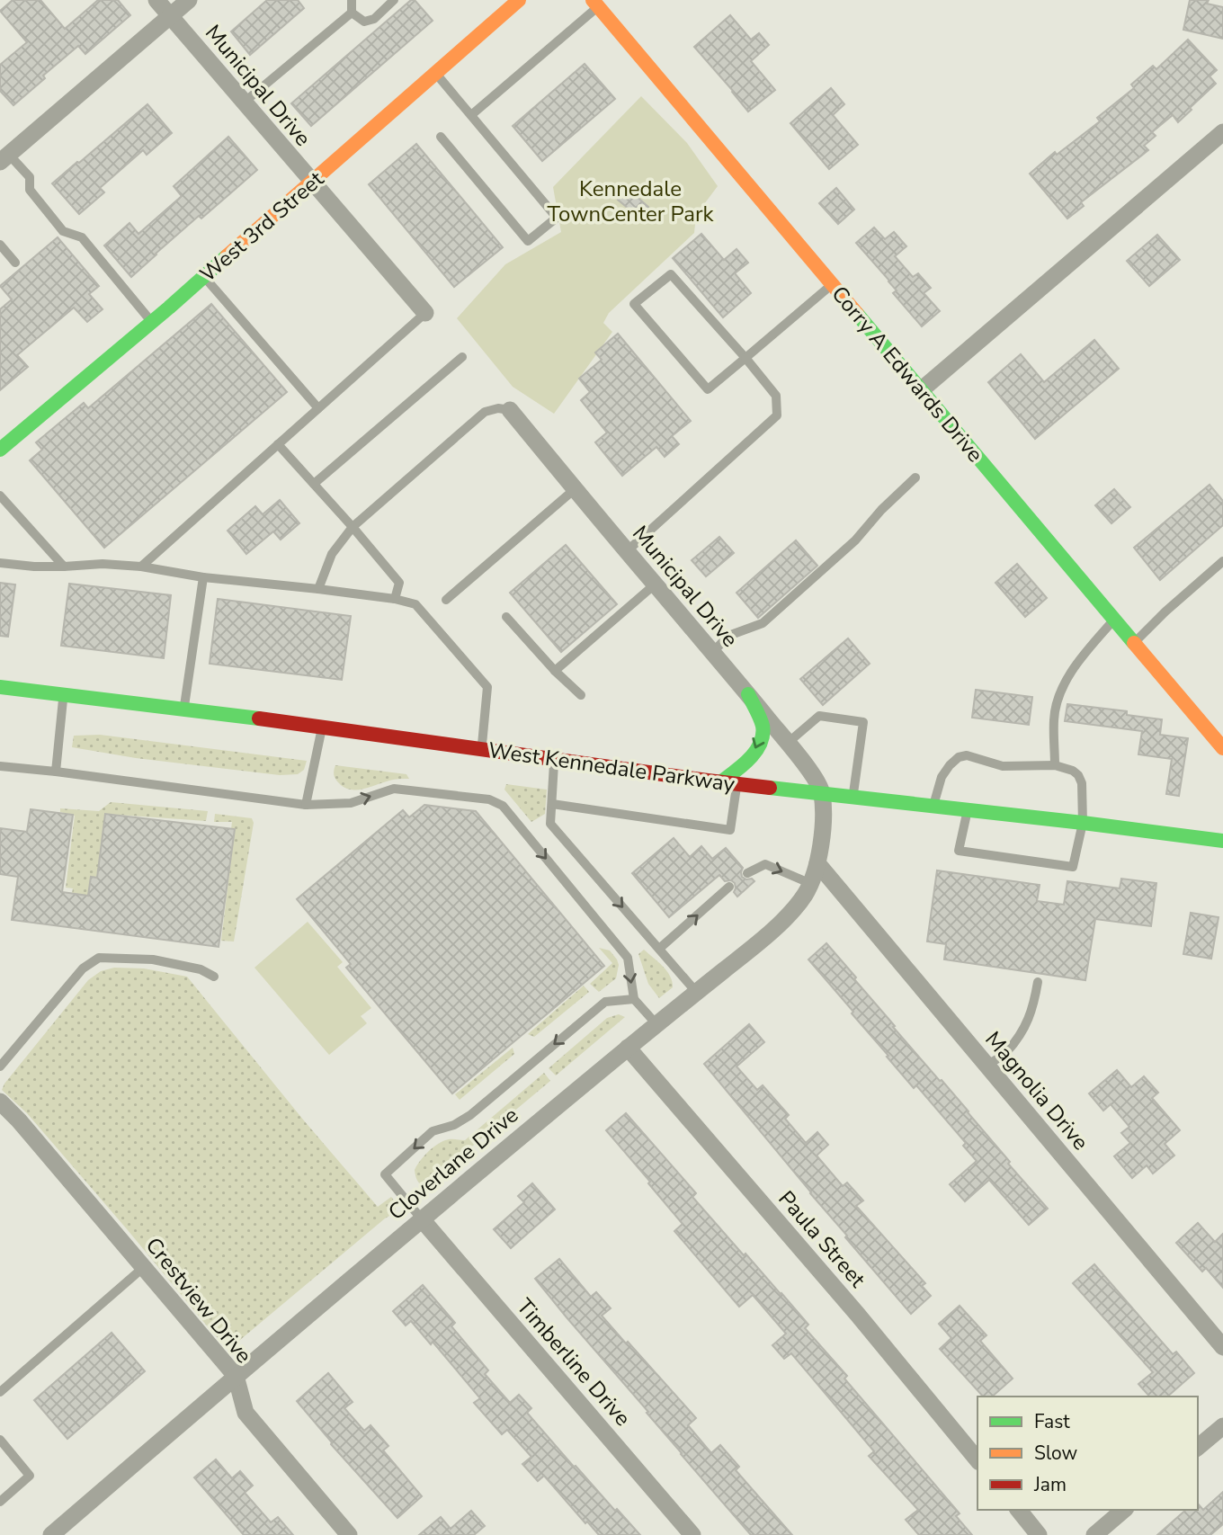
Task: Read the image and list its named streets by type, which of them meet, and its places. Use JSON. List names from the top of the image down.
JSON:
{
  "streets": {
    "street": [
      "Municipal Drive",
      "West 3rd Street",
      "Corry A Edwards Drive",
      "West Kennedale Parkway",
      "Magnolia Drive",
      "Cloverlane Drive",
      "Paula Street",
      "Crestview Drive",
      "Timberline Drive"
    ]
  },
  "crossings": [
    ["Municipal Drive", "West 3rd Street"],
    ["Municipal Drive", "West Kennedale Parkway"],
    ["Municipal Drive", "Cloverlane Drive"],
    ["West Kennedale Parkway", "Cloverlane Drive"],
    ["Magnolia Drive", "Cloverlane Drive"],
    ["Cloverlane Drive", "Paula Street"],
    ["Cloverlane Drive", "Crestview Drive"],
    ["Cloverlane Drive", "Timberline Drive"]
  ],
  "parks": ["Kennedale TownCenter Park"],
  "legend": ["Fast", "Slow", "Jam"]
}
